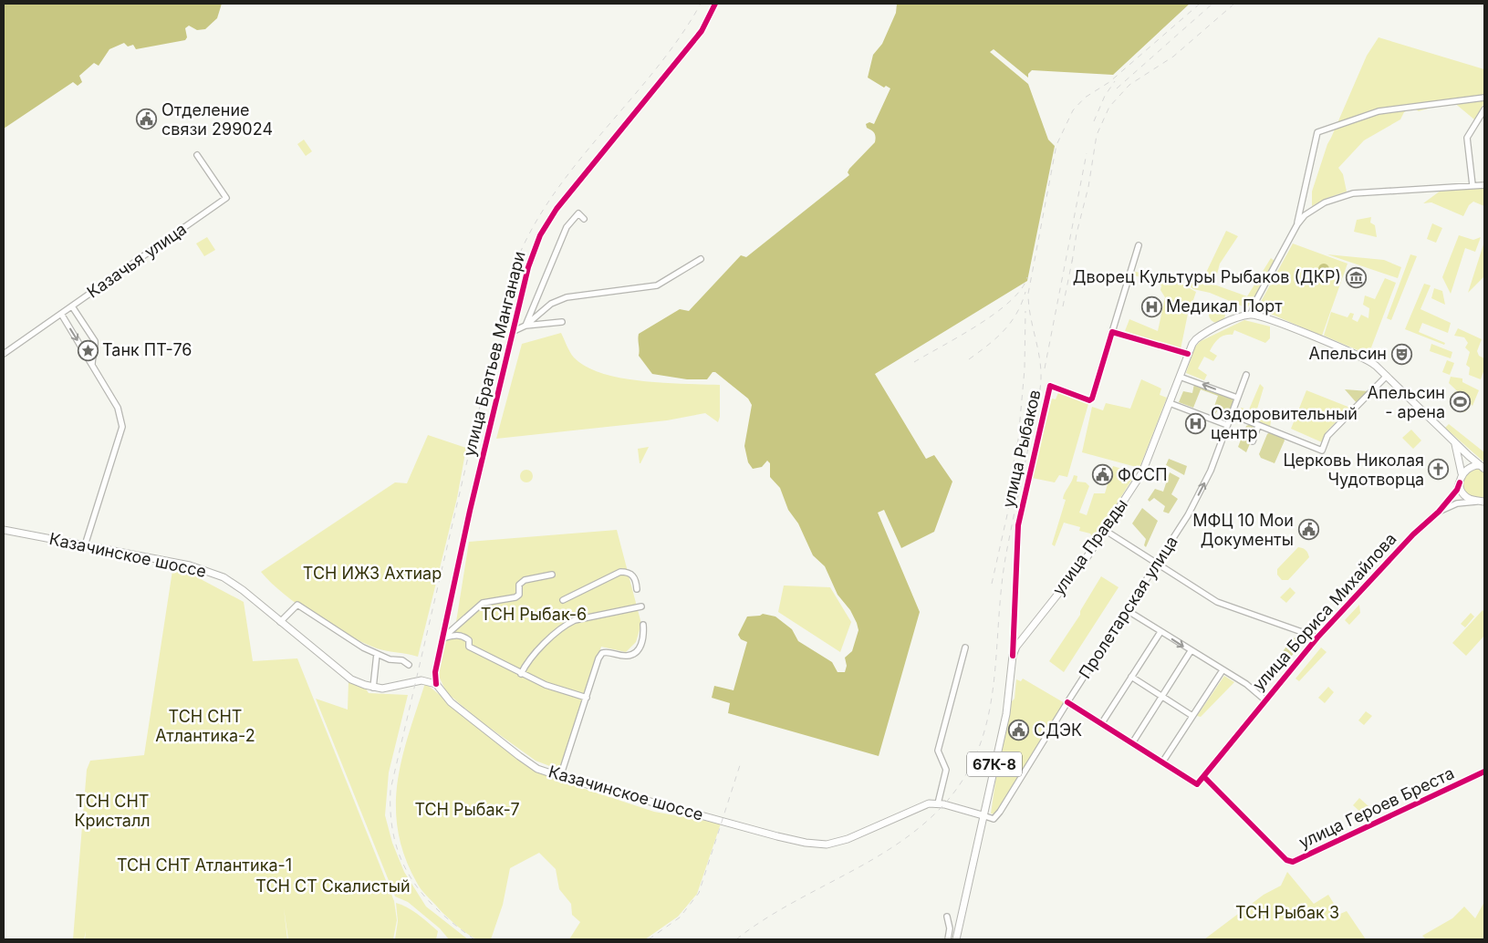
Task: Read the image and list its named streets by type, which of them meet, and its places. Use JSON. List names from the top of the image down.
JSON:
{
  "streets": {
    "main road": ["улица Правды", "Казачинское шоссе", "67К-8"],
    "street": [
      "Казачья улица",
      "улица Братьев Манганари",
      "улица Рыбаков",
      "Пролетарская улица",
      "улица Бориса Михайлова",
      "улица Героев Бреста"
    ]
  },
  "crossings": [
    ["улица Братьев Манганари", "Казачинское шоссе"],
    ["улица Рыбаков", "улица Правды"],
    ["улица Правды", "Казачинское шоссе"],
    ["улица Правды", "Пролетарская улица"],
    ["улица Правды", "67К-8"],
    ["Казачинское шоссе", "Пролетарская улица"],
    ["Казачинское шоссе", "67К-8"],
    ["Пролетарская улица", "67К-8"],
    ["улица Бориса Михайлова", "улица Героев Бреста"]
  ],
  "parks": [
    "ТСН ИЖЗ Ахтиар",
    "ТСН Рыбак-6",
    "ТСН СНТ Атлантика-2",
    "ТСН СНТ Кристалл",
    "ТСН Рыбак-7",
    "ТСН СНТ Атлантика-1",
    "ТСН СТ Скалистый",
    "ТСН Рыбак 3"
  ],
  "places": {
    "public building": [
      "Отделение связи 299024",
      "ФССП",
      "МФЦ 10 Мои Документы",
      "СДЭК"
    ],
    "museum": ["Дворец Культуры Рыбаков (ДКР)"],
    "hospital": ["Медикал Порт", "Оздоровительный центр"],
    "place": ["Танк ПТ-76"],
    "theatre": ["Апельсин"],
    "sports": ["Апельсин - арена"],
    "church": ["Церковь Николая Чудотворца"]
  }
}
